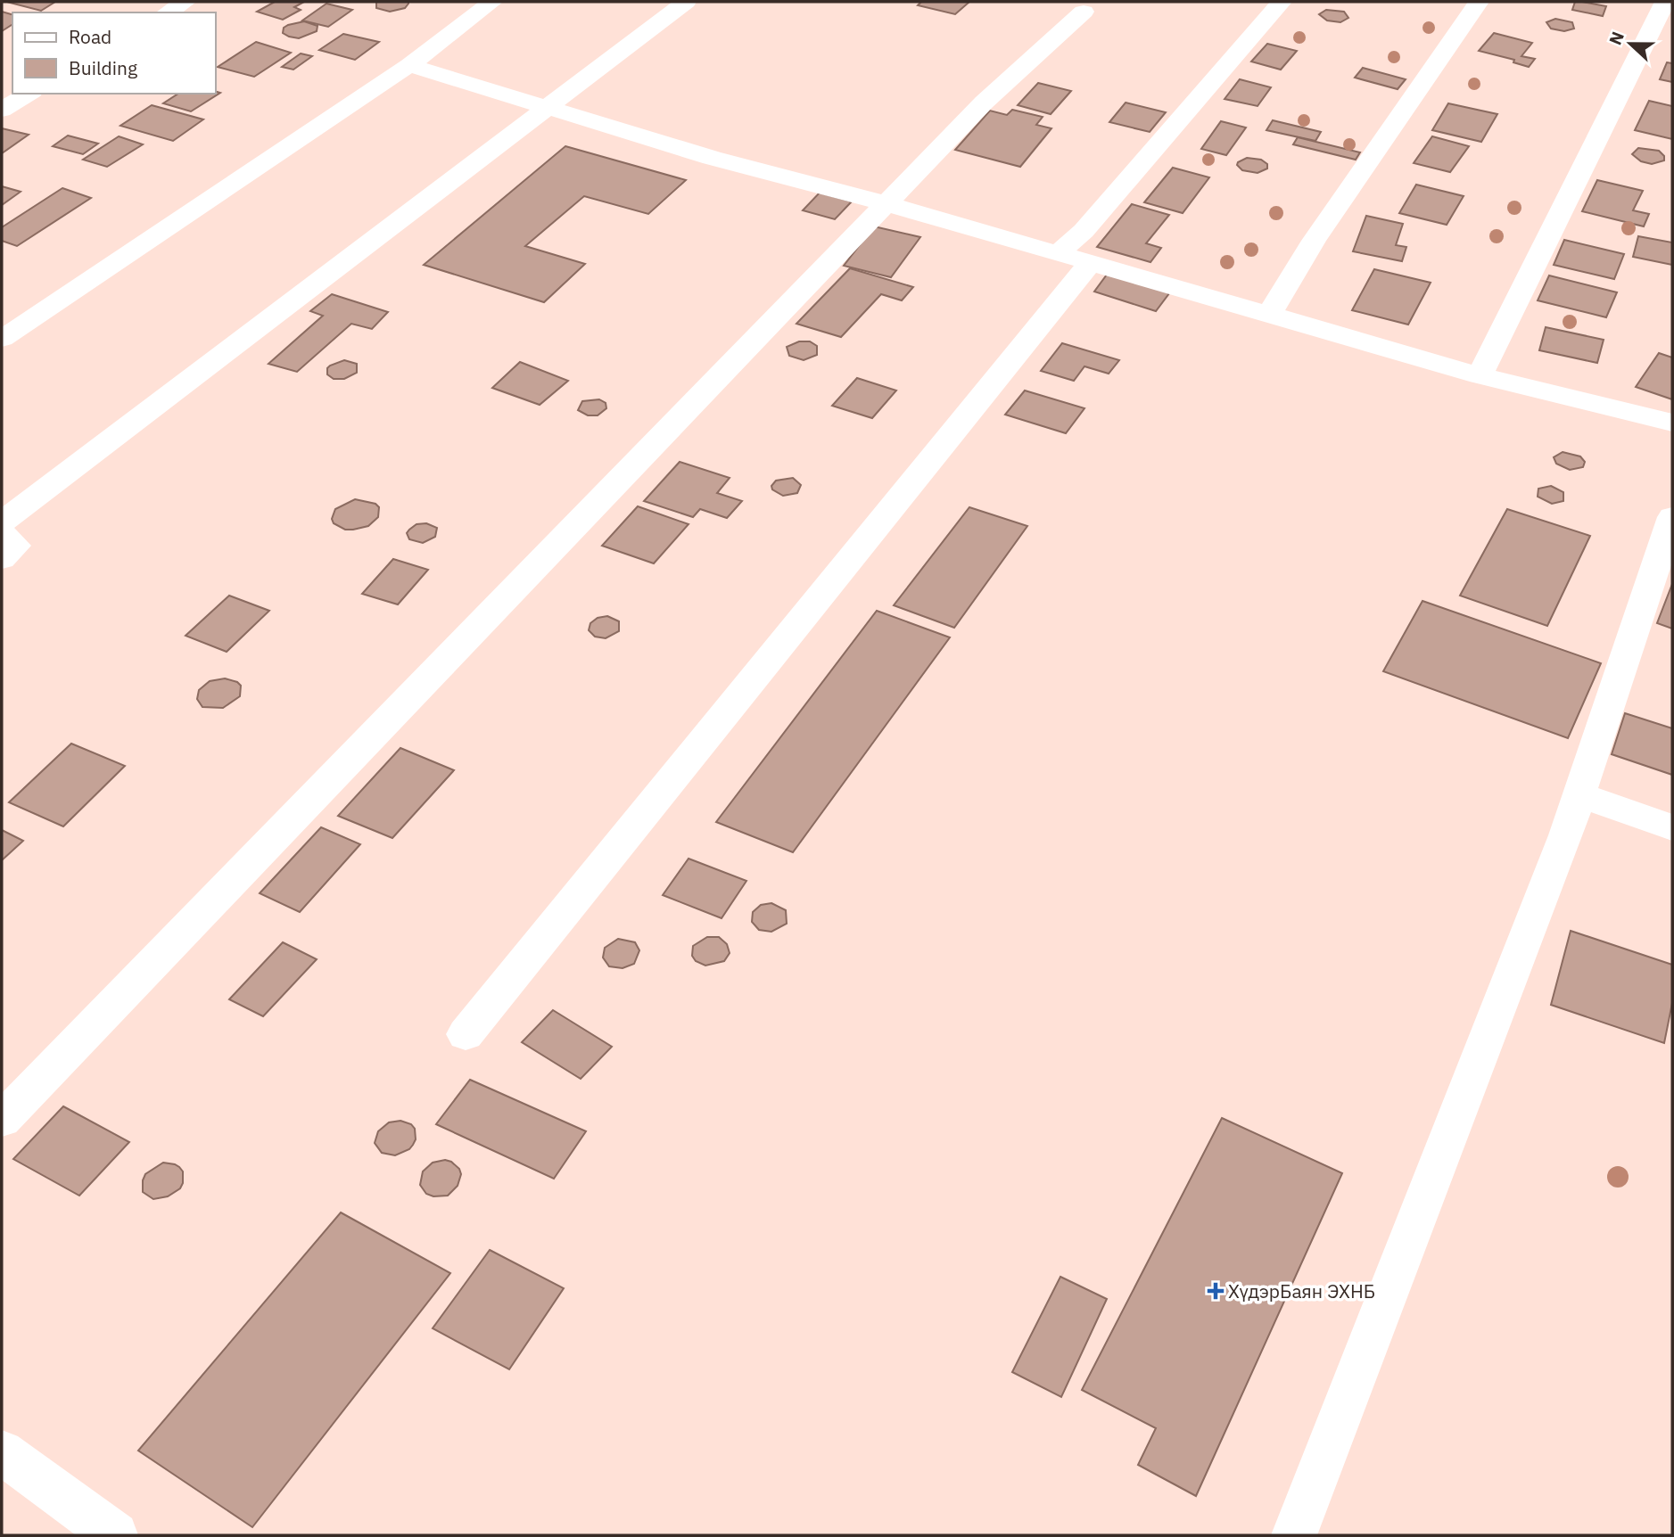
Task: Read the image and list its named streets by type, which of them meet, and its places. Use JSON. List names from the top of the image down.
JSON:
{
  "places": {
    "health": ["ХүдэрБаян ЭХНБ"]
  },
  "legend": ["Road", "Building"],
  "north": "left"
}
